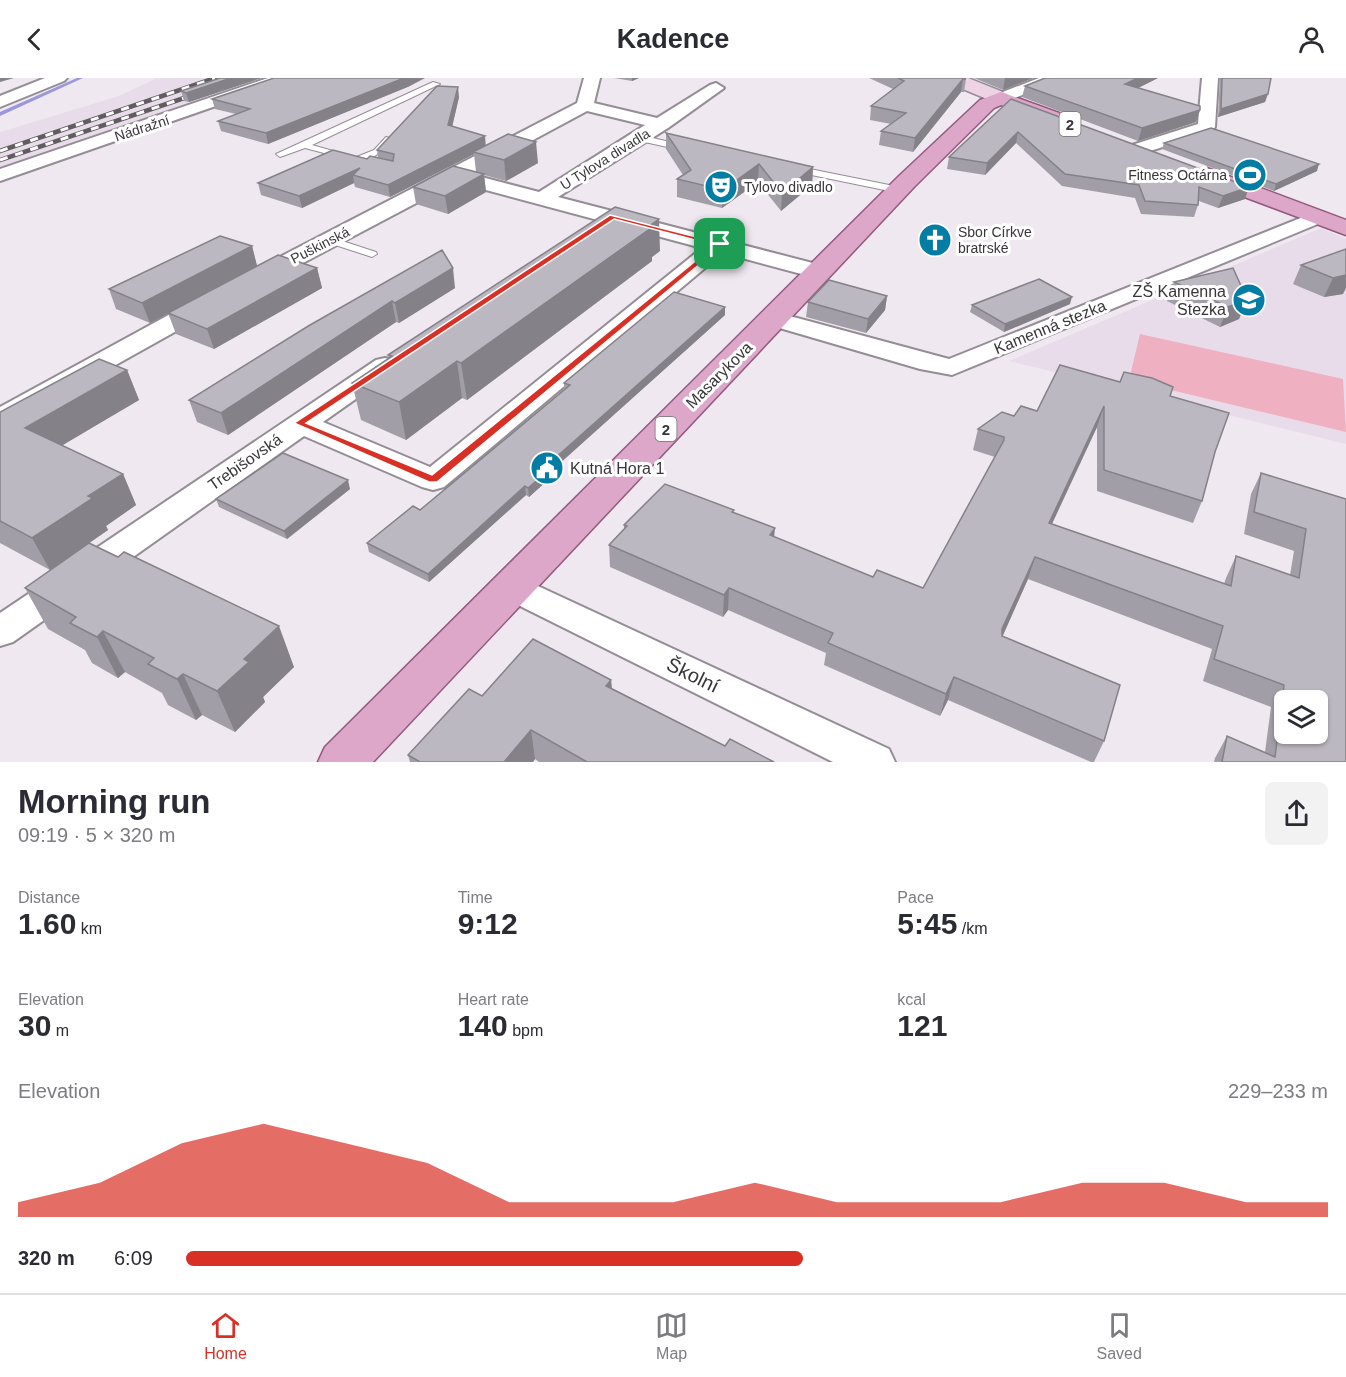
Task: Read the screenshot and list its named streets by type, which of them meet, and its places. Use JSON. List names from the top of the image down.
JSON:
{
  "streets": {
    "main road": ["2", "Masarykova"],
    "street": [
      "Nádražní",
      "U Tylova divadla",
      "Puškinská",
      "Kamenná stezka",
      "Trebišovská",
      "Školní"
    ]
  },
  "crossings": [
    ["2", "Masarykova"],
    ["U Tylova divadla", "Puškinská"],
    ["Kamenná stezka", "Masarykova"],
    ["Masarykova", "Školní"]
  ],
  "places": {
    "sports": ["Fitness Octárna"],
    "theatre": ["Tylovo divadlo"],
    "church": ["Sbor Církve bratrské"],
    "school or university": ["ZŠ Kamenna Stezka"],
    "public building": ["Kutná Hora 1"]
  },
  "page": {
    "header": "Kadence",
    "heading": ["Morning run", "09:19 · 5 × 320 m"],
    "stats": [
      ["Distance", "1.60 km"],
      ["Time", "9:12"],
      ["Pace", "5:45 /km"],
      ["Elevation", "30 m"],
      ["Heart rate", "140 bpm"],
      ["kcal", "121"]
    ],
    "chart": ["Elevation", "229–233 m"],
    "list": [
      {
        "name": "320 m",
        "note": "6:09"
      }
    ],
    "tabs": ["Home", "Map", "Saved"]
  }
}
